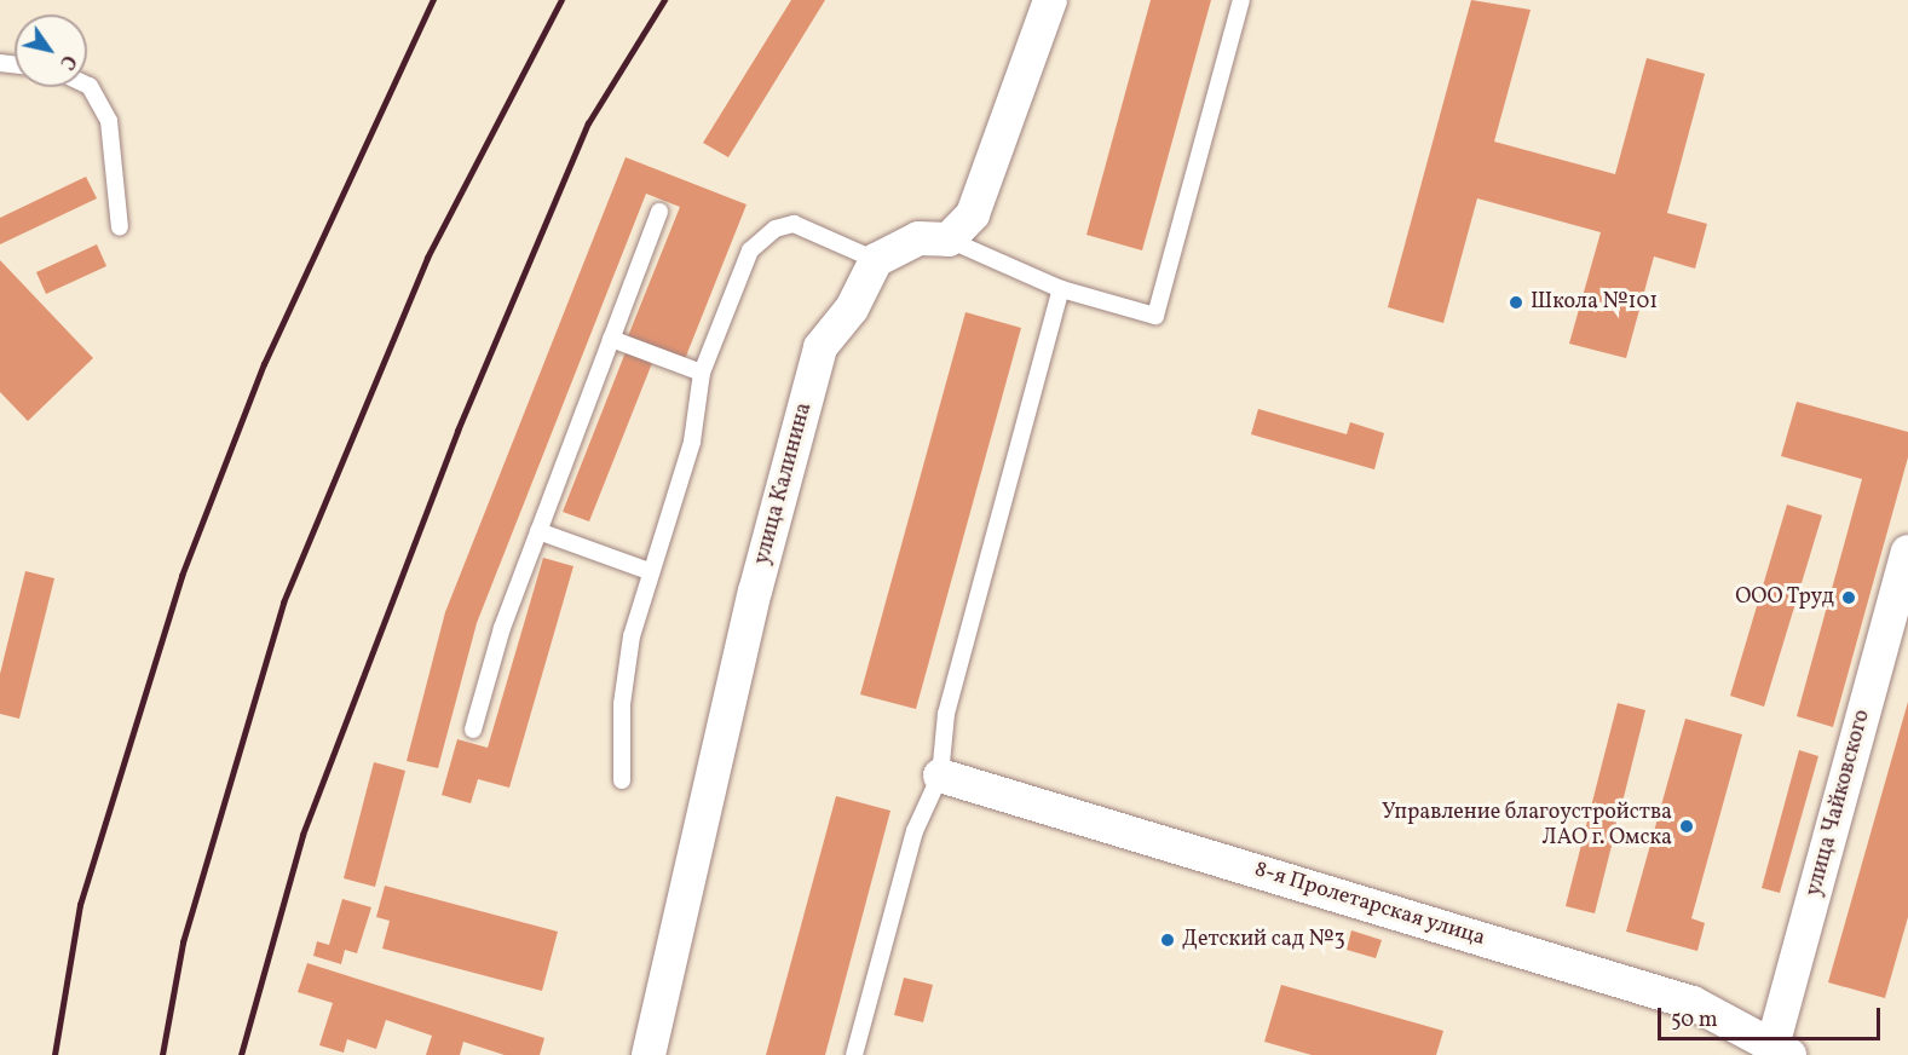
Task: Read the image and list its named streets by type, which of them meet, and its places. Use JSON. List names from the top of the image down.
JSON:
{
  "streets": {
    "street": ["улица Калинина", "улица Чайковского", "8-я Пролетарская улица"]
  },
  "crossings": [
    ["улица Чайковского", "8-я Пролетарская улица"]
  ],
  "places": [
    "Школа №101",
    "ООО Труд",
    "Управление благоустройства ЛАО г. Омска",
    "Детский сад №3"
  ],
  "scale_bar": "50 m",
  "north": "bottom right"
}
